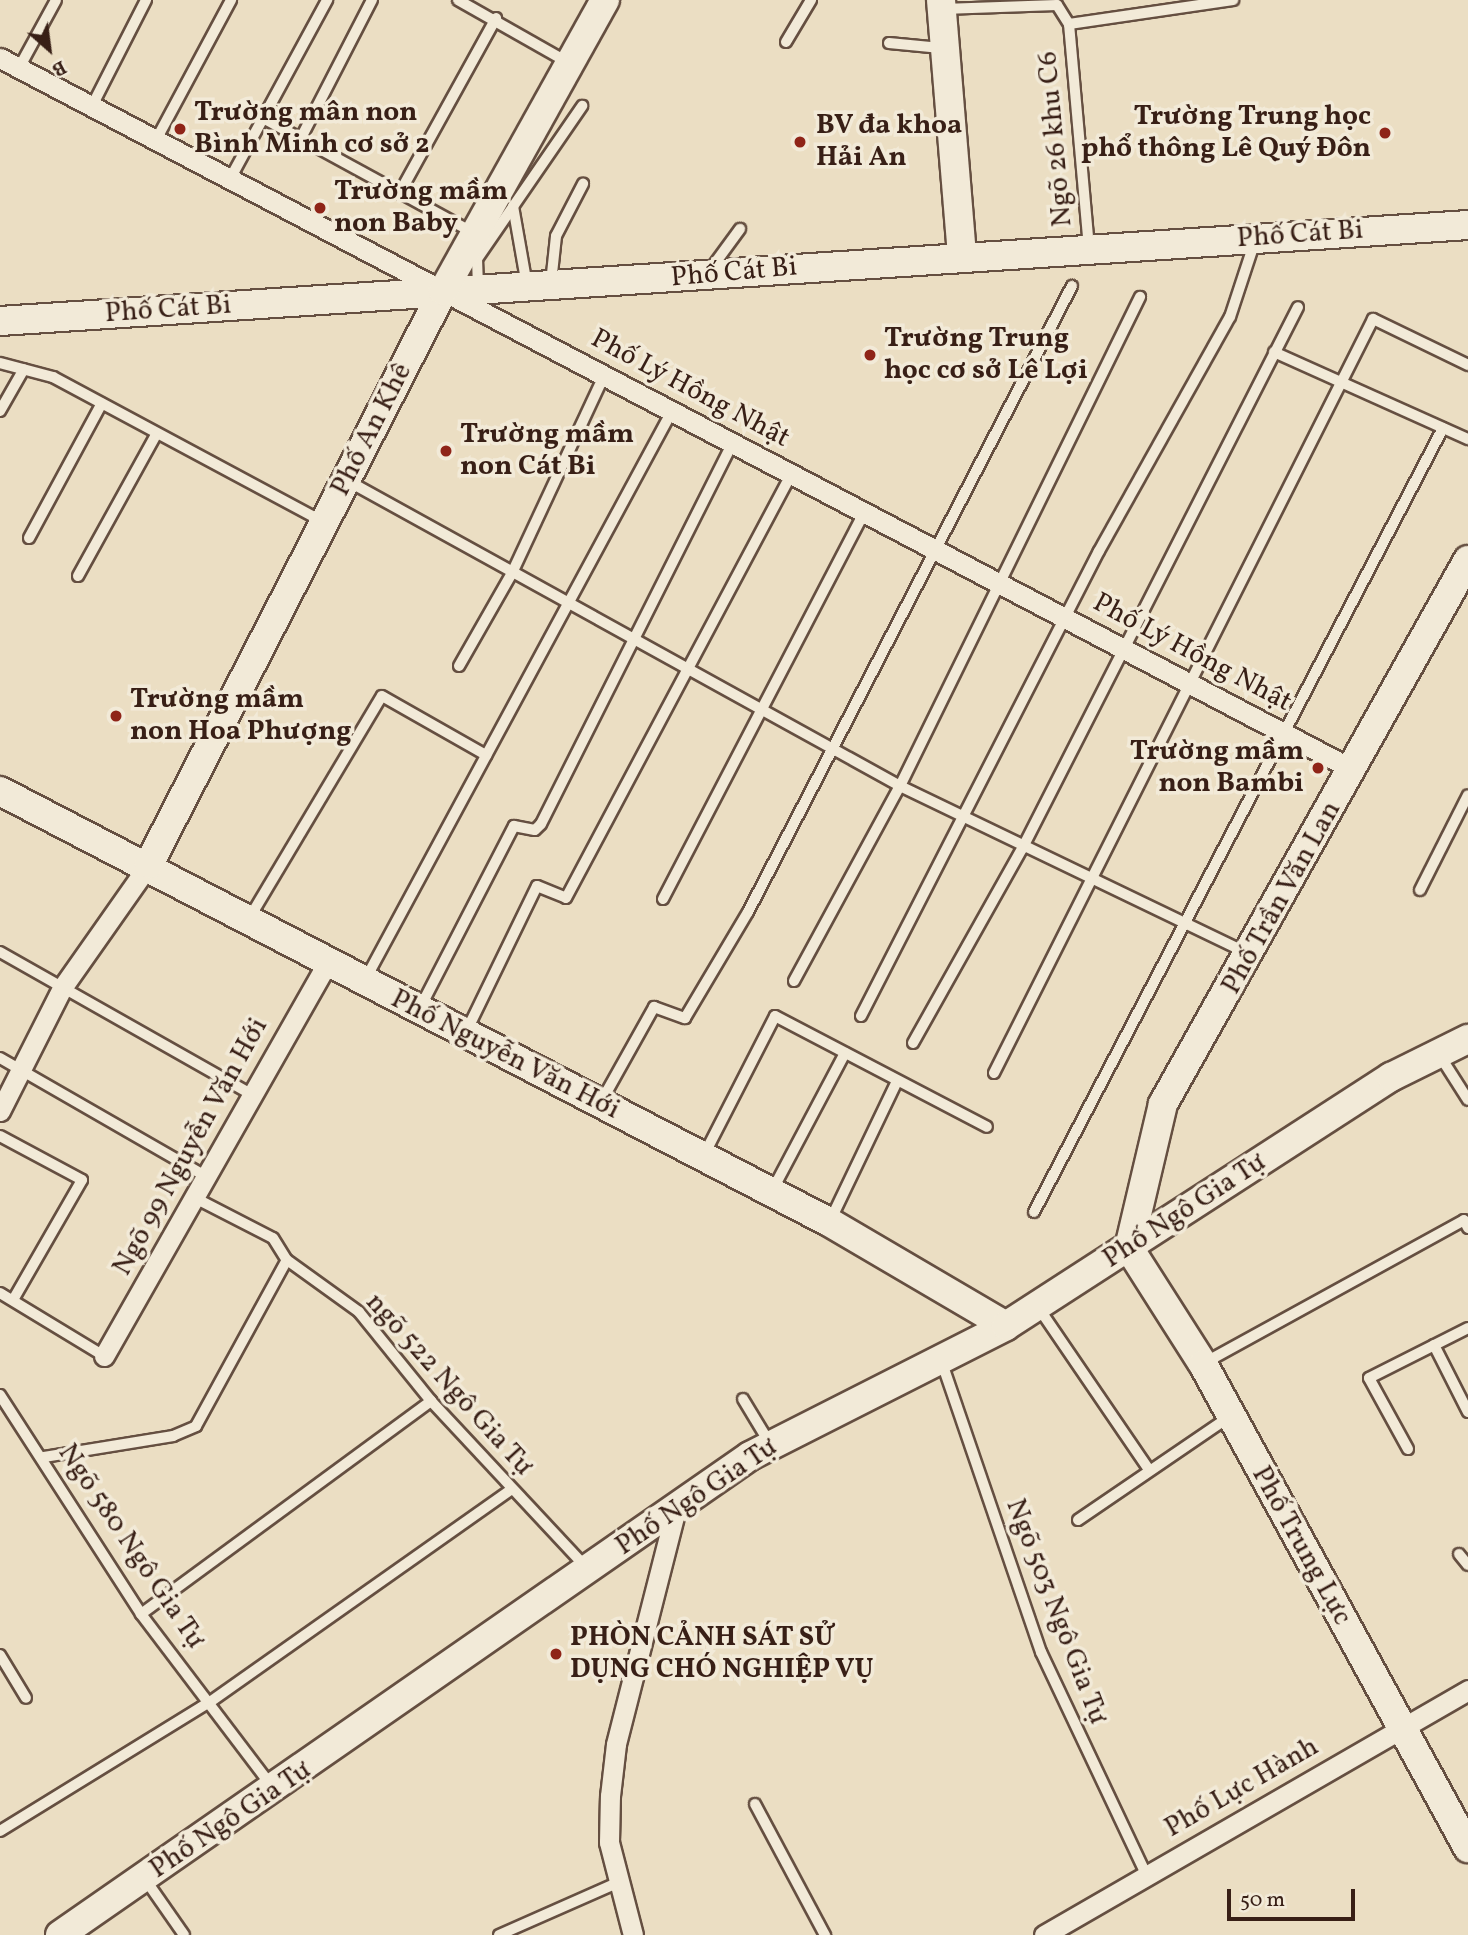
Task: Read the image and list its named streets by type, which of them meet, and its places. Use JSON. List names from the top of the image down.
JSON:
{
  "streets": {
    "street": [
      "Phố Cát Bi",
      "Phố Lý Hồng Nhật",
      "Phố An Khê",
      "Phố Trần Văn Lan",
      "Phố Nguyễn Văn Hới",
      "Ngõ 99 Nguyễn Văn Hới",
      "Phố Ngô Gia Tự",
      "Phố Trung Lực",
      "Phố Lực Hành"
    ],
    "lane": [
      "Ngõ 26 khu C6",
      "ngõ 522 Ngô Gia Tự",
      "Ngõ 580 Ngô Gia Tự",
      "Ngõ 503 Ngô Gia Tự"
    ]
  },
  "crossings": [
    ["Ngõ 26 khu C6", "Phố Cát Bi"],
    ["Phố Cát Bi", "Phố Lý Hồng Nhật"],
    ["Phố Cát Bi", "Phố An Khê"],
    ["Phố Lý Hồng Nhật", "Phố An Khê"],
    ["Phố Lý Hồng Nhật", "Phố Trần Văn Lan"],
    ["Phố An Khê", "Phố Nguyễn Văn Hới"],
    ["Phố Trần Văn Lan", "Phố Ngô Gia Tự"],
    ["Phố Trần Văn Lan", "Phố Trung Lực"],
    ["Phố Nguyễn Văn Hới", "Ngõ 99 Nguyễn Văn Hới"],
    ["Phố Nguyễn Văn Hới", "Phố Ngô Gia Tự"],
    ["Ngõ 99 Nguyễn Văn Hới", "ngõ 522 Ngô Gia Tự"],
    ["Phố Ngô Gia Tự", "ngõ 522 Ngô Gia Tự"],
    ["Phố Ngô Gia Tự", "Phố Trung Lực"],
    ["Phố Ngô Gia Tự", "Ngõ 580 Ngô Gia Tự"],
    ["Phố Ngô Gia Tự", "Ngõ 503 Ngô Gia Tự"],
    ["Phố Trung Lực", "Phố Lực Hành"],
    ["Ngõ 503 Ngô Gia Tự", "Phố Lực Hành"]
  ],
  "places": [
    "Trường mân non Bình Minh cơ sở 2",
    "Trường Trung học phổ thông Lê Quý Đôn",
    "BV đa khoa Hải An",
    "Trường mầm non Baby",
    "Trường Trung học cơ sở Lê Lợi",
    "Trường mầm non Cát Bi",
    "Trường mầm non Hoa Phượng",
    "Trường mầm non Bambi",
    "PHÒN CẢNH SÁT SỬ DỤNG CHÓ NGHIỆP VỤ"
  ],
  "scale_bar": "50 m",
  "north": "bottom right"
}
